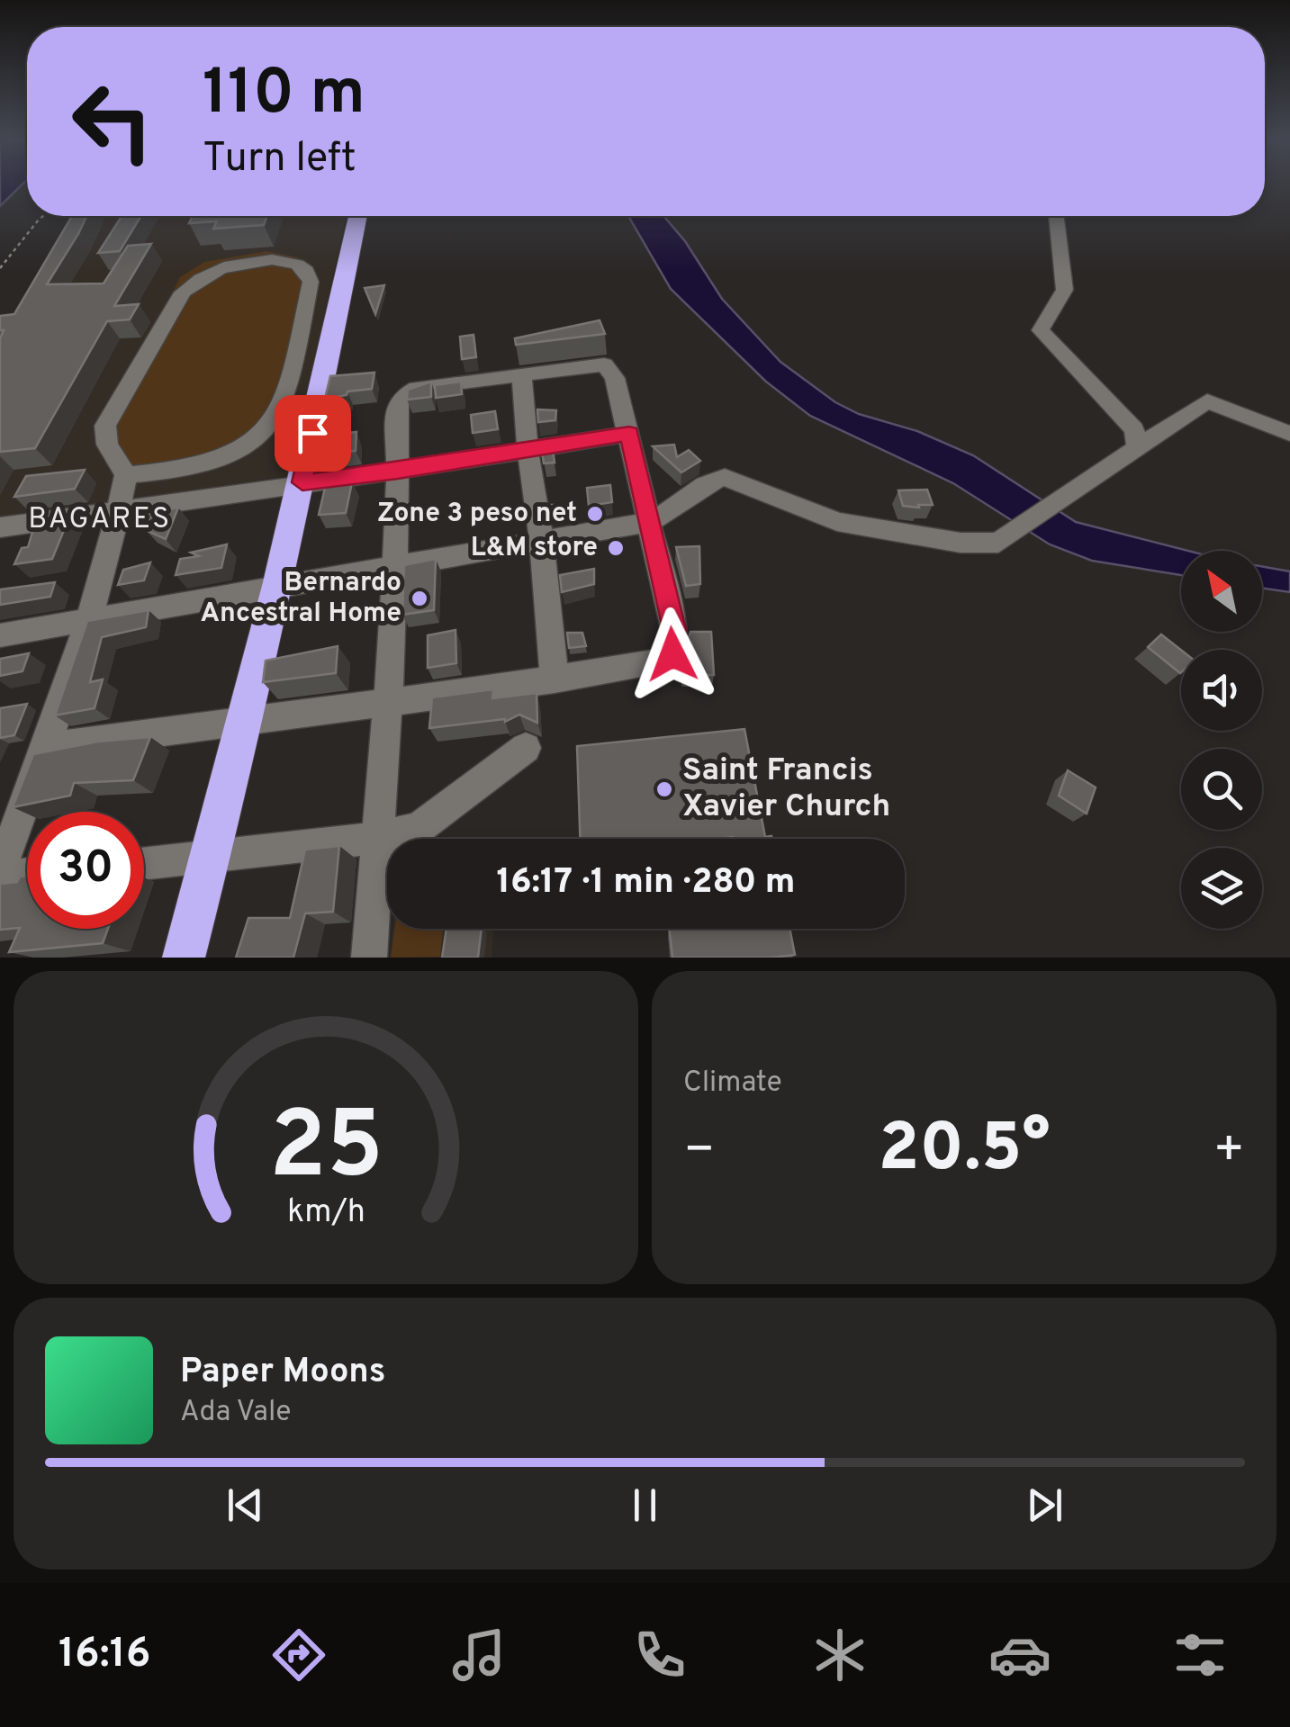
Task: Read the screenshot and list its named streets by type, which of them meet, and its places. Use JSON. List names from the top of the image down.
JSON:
{
  "districts": ["BAGARES"],
  "places": [
    "Zone 3 peso net",
    "L&M store",
    "Bernardo Ancestral Home",
    "Saint Francis Xavier Church"
  ],
  "north": "top left",
  "page": {
    "turn": ["110 m", "Turn left"],
    "limit": "30",
    "trip": "16:17 · 1 min · 280 m",
    "tile": "Climate",
    "heat": ["−", "20.5°", "+"],
    "song": ["Paper Moons", "Ada Vale"],
    "tabs": "16:16",
    "gauge": ["25", "km/h"]
  }
}
